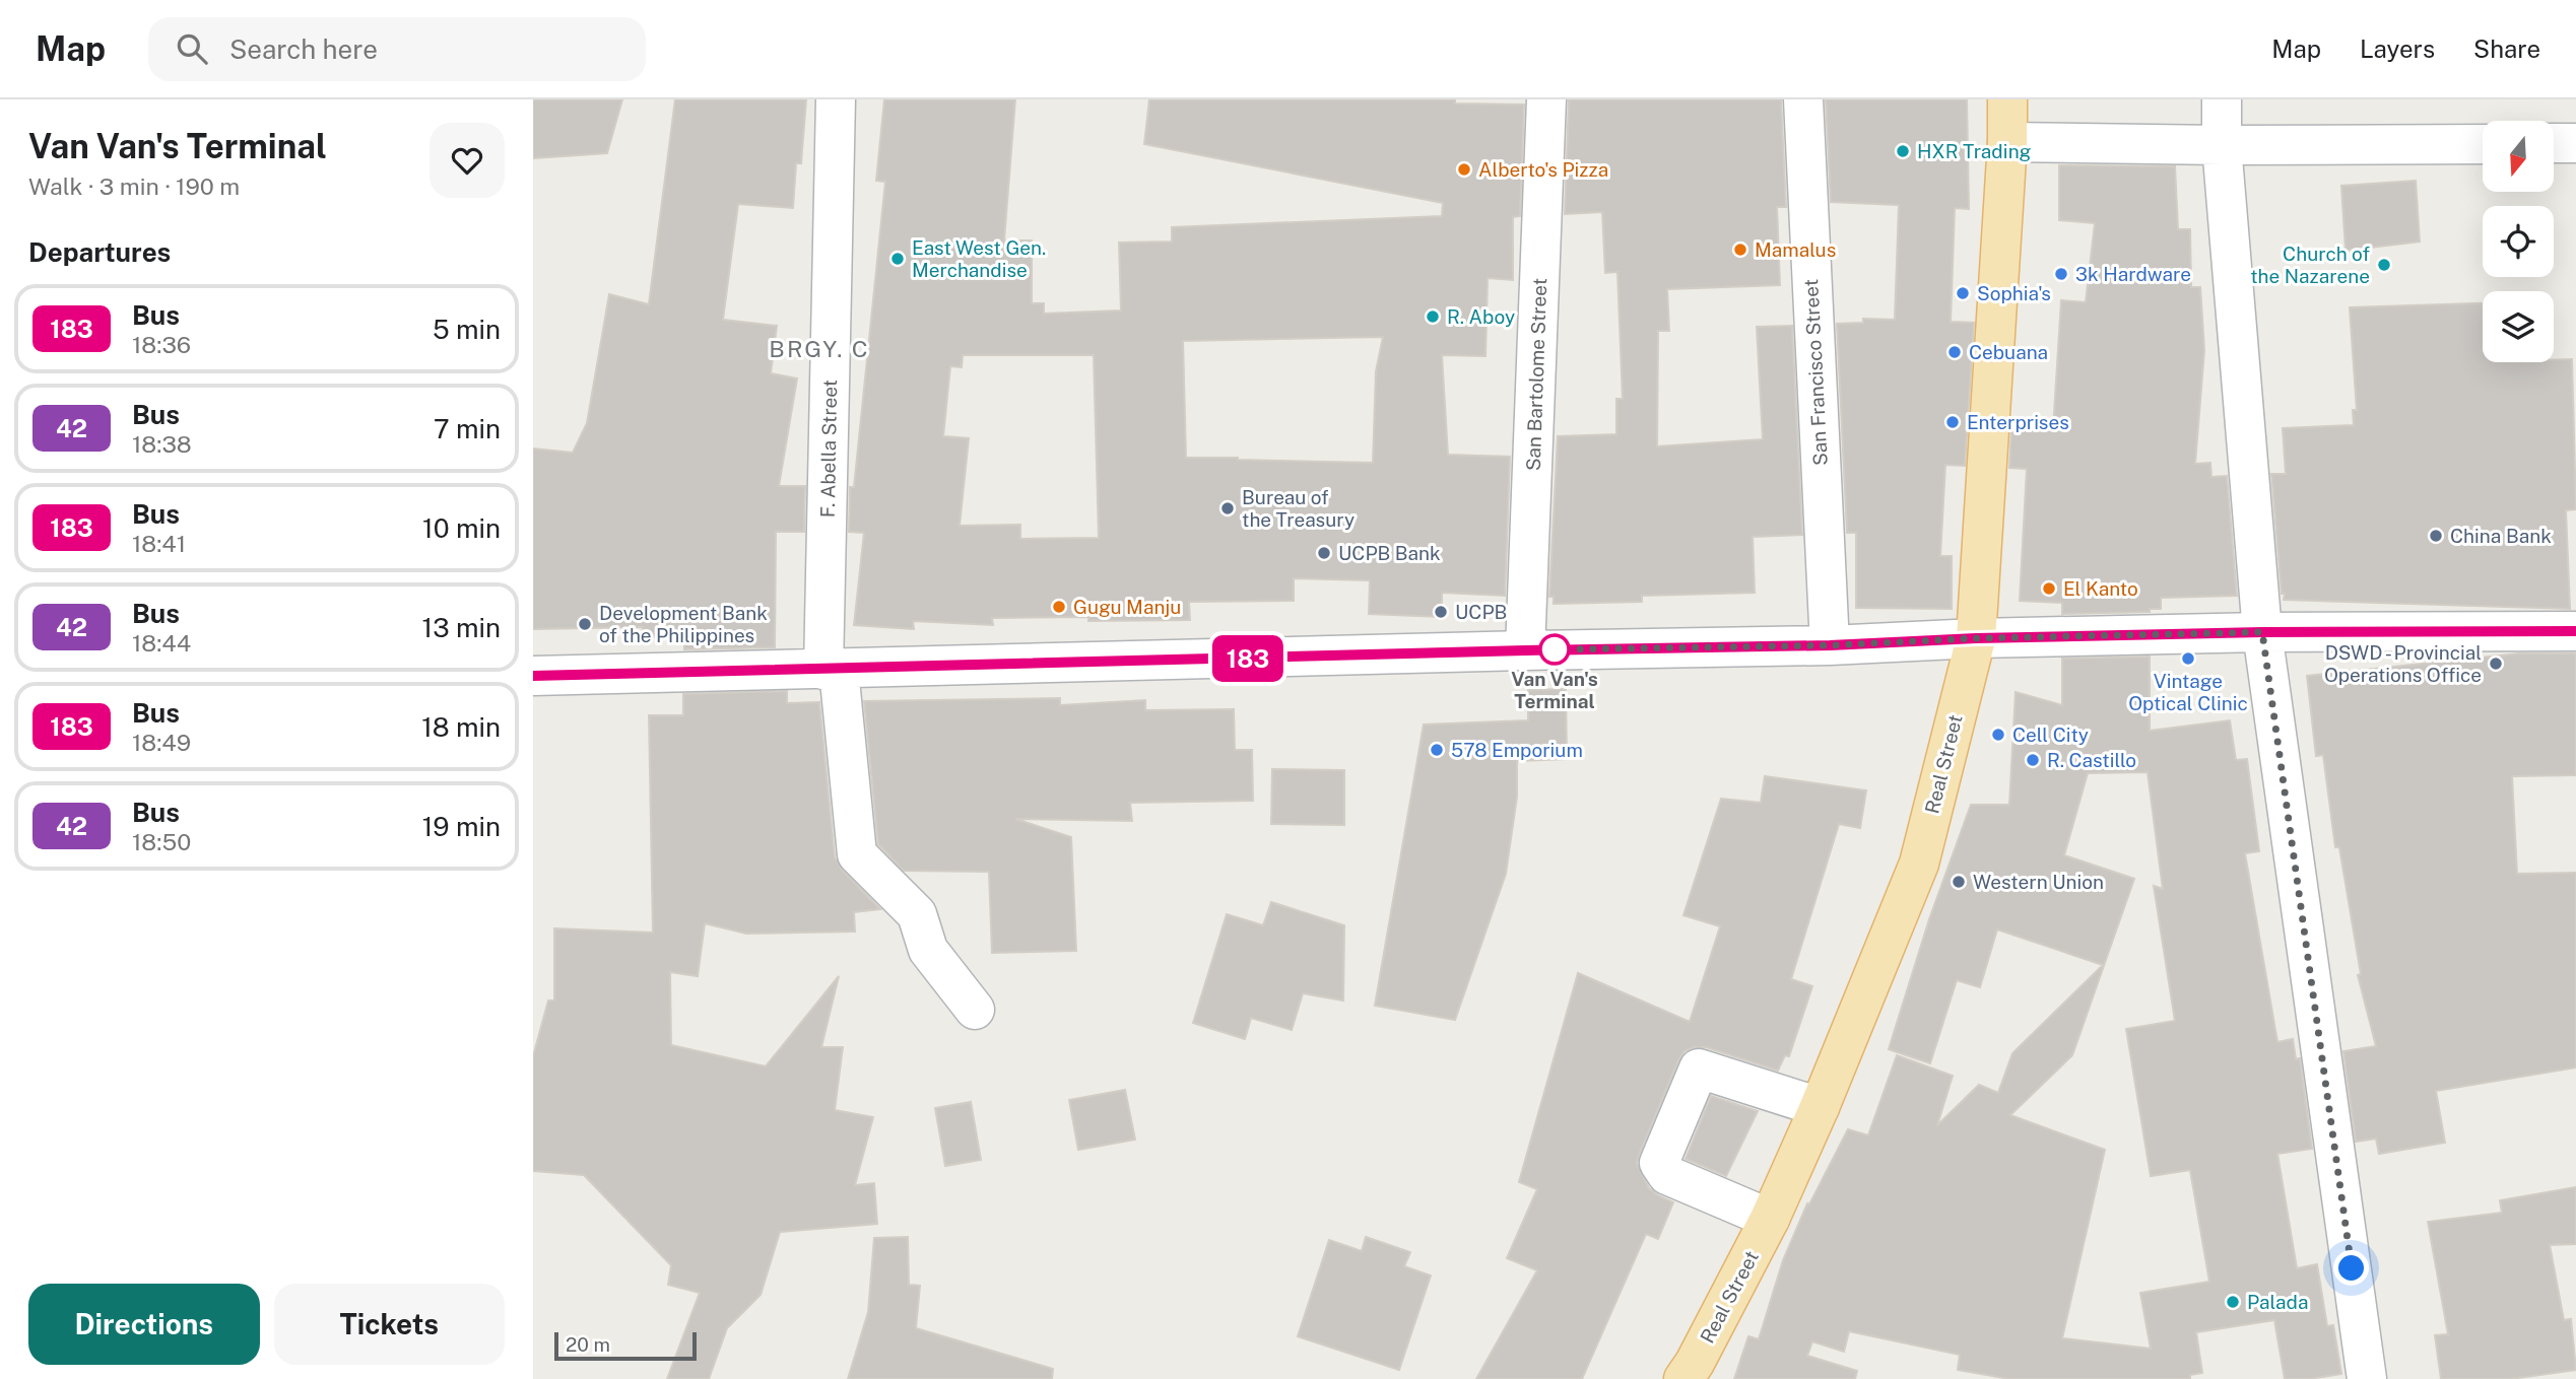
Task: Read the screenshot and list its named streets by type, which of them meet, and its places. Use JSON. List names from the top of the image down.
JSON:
{
  "streets": {
    "main road": ["Real Street"],
    "street": ["San Francisco Street", "San Bartolome Street", "F. Abella Street"]
  },
  "districts": ["BRGY. C"],
  "places": [
    "HXR Trading",
    "Alberto's Pizza",
    "Mamalus",
    "East West Gen. Merchandise",
    "Church of the Nazarene",
    "3k Hardware",
    "Sophia's",
    "R. Aboy",
    "Cebuana",
    "Enterprises",
    "Bureau of the Treasury",
    "China Bank",
    "UCPB Bank",
    "El Kanto",
    "Gugu Manju",
    "UCPB",
    "Development Bank of the Philippines",
    "Van Van's Terminal",
    "Vintage Optical Clinic",
    "DSWD - Provincial Operations Office",
    "Cell City",
    "578 Emporium",
    "R. Castillo",
    "Western Union",
    "Palada"
  ],
  "lines": ["bus line 183"],
  "scale_bar": "20 m",
  "north": "bottom",
  "page": {
    "header": "Map",
    "search": "Search here",
    "nav": ["Map", "Layers", "Share"],
    "heading": [
      ["Van Van's Terminal", "Walk · 3 min · 190 m"],
      "Departures"
    ],
    "on_map": "183",
    "list": [
      {
        "mark": "183",
        "name": "Bus",
        "note": "18:36",
        "value": "5 min"
      },
      {
        "mark": "42",
        "name": "Bus",
        "note": "18:38",
        "value": "7 min"
      },
      {
        "mark": "183",
        "name": "Bus",
        "note": "18:41",
        "value": "10 min"
      },
      {
        "mark": "42",
        "name": "Bus",
        "note": "18:44",
        "value": "13 min"
      },
      {
        "mark": "183",
        "name": "Bus",
        "note": "18:49",
        "value": "18 min"
      },
      {
        "mark": "42",
        "name": "Bus",
        "note": "18:50",
        "value": "19 min"
      }
    ],
    "buttons": ["Directions", "Tickets"],
    "scale": "20 m"
  }
}
